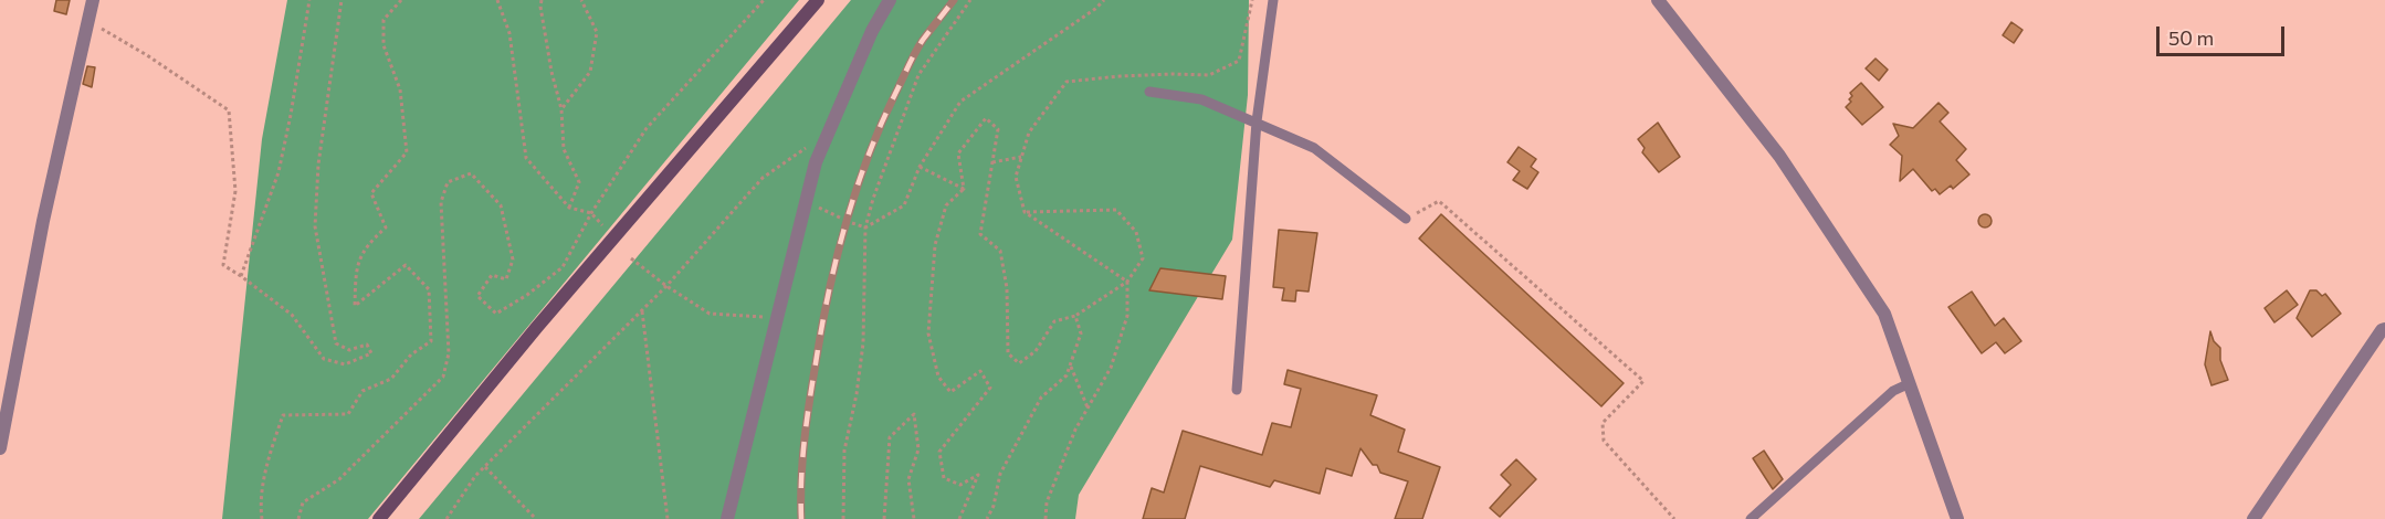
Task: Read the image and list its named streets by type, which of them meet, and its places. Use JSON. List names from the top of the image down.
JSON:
{
  "scale_bar": "50 m"
}
